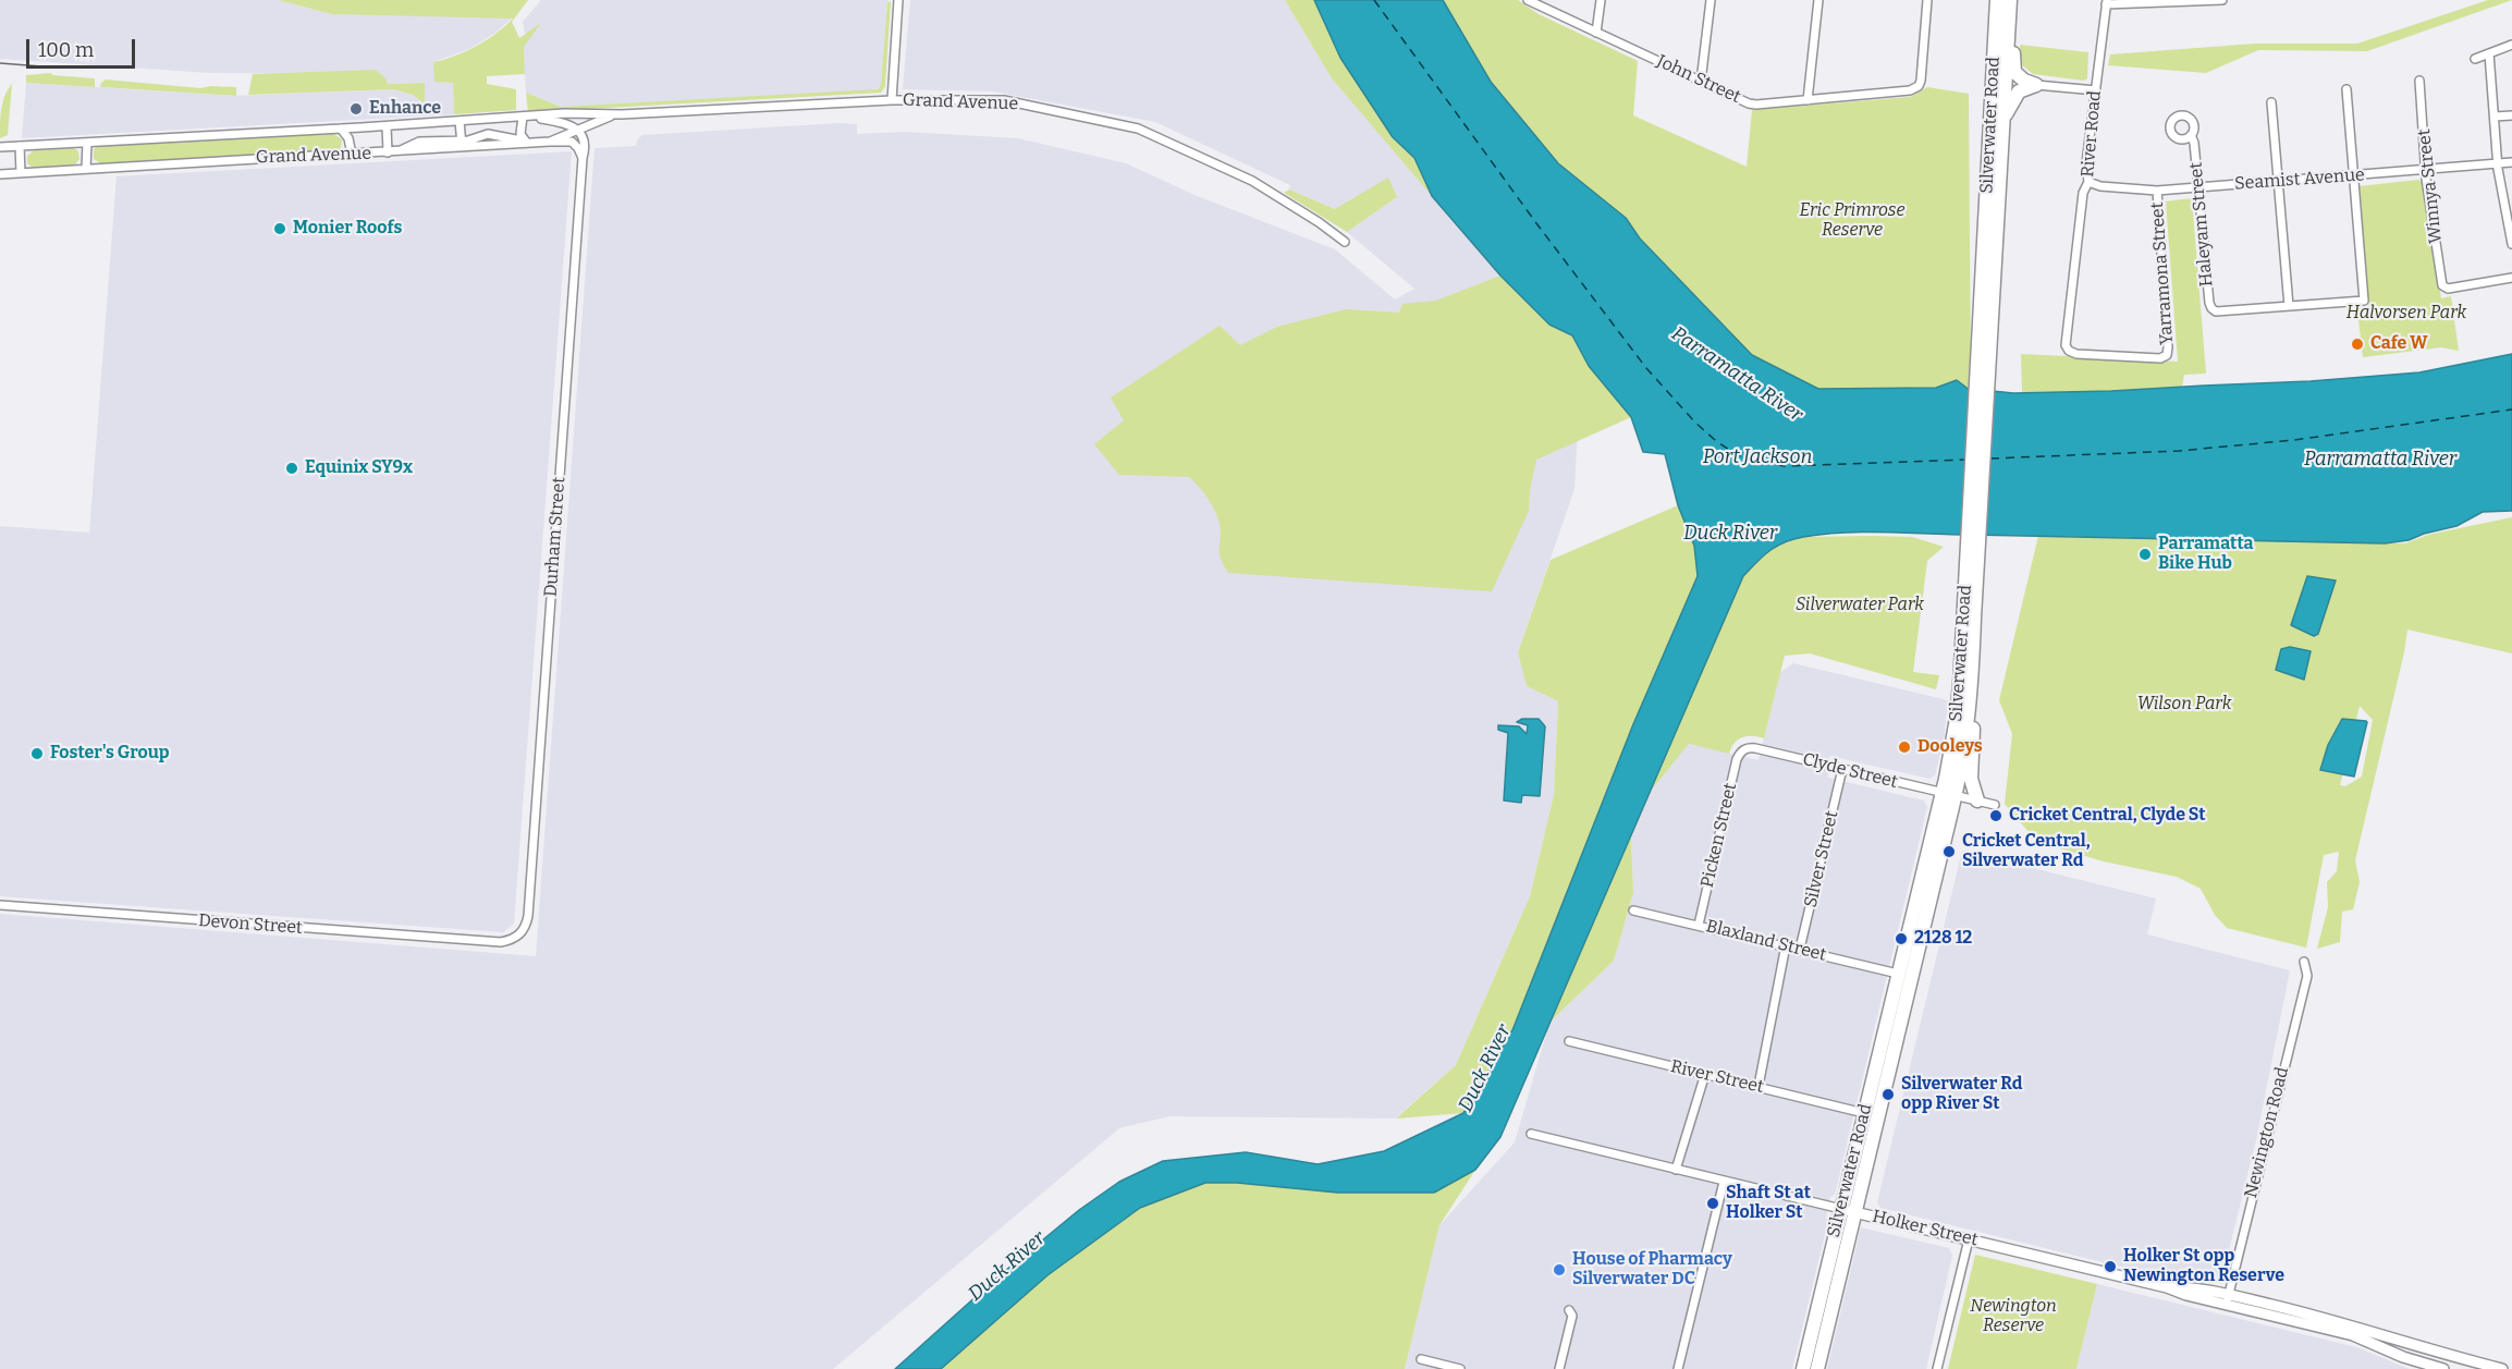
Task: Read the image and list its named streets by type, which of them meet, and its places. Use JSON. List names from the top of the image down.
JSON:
{
  "streets": {
    "highway": ["Silverwater Road"],
    "main road": ["Holker Street"],
    "street": [
      "John Street",
      "Grand Avenue",
      "River Road",
      "Seamist Avenue",
      "Winnya Street",
      "Haleyam Street",
      "Yarramona Street",
      "Durham Street",
      "Clyde Street",
      "Picken Street",
      "Silver Street",
      "Devon Street",
      "Blaxland Street",
      "River Street",
      "Newington Road"
    ]
  },
  "crossings": [
    ["Grand Avenue", "Durham Street"],
    ["Silverwater Road", "Clyde Street"],
    ["Silverwater Road", "Blaxland Street"],
    ["Silverwater Road", "River Street"],
    ["Silverwater Road", "Holker Street"],
    ["River Road", "Seamist Avenue"],
    ["River Road", "Yarramona Street"],
    ["Seamist Avenue", "Winnya Street"],
    ["Seamist Avenue", "Haleyam Street"],
    ["Seamist Avenue", "Yarramona Street"],
    ["Durham Street", "Devon Street"],
    ["Clyde Street", "Picken Street"],
    ["Clyde Street", "Silver Street"],
    ["Picken Street", "Blaxland Street"],
    ["Silver Street", "Blaxland Street"],
    ["Newington Road", "Holker Street"]
  ],
  "water": ["Parramatta River", "Port Jackson", "Duck River"],
  "parks": [
    "Eric Primrose Reserve",
    "Halvorsen Park",
    "Silverwater Park",
    "Wilson Park",
    "Newington Reserve"
  ],
  "places": [
    "Enhance",
    "Monier Roofs",
    "Cafe W",
    "Equinix SY9x",
    "Parramatta Bike Hub",
    "Dooleys",
    "Foster's Group",
    "Cricket Central, Clyde St",
    "Cricket Central, Silverwater Rd",
    "2128 12",
    "Silverwater Rd opp River St",
    "Shaft St at Holker St",
    "Holker St opp Newington Reserve",
    "House of Pharmacy Silverwater DC"
  ],
  "scale_bar": "100 m"
}
